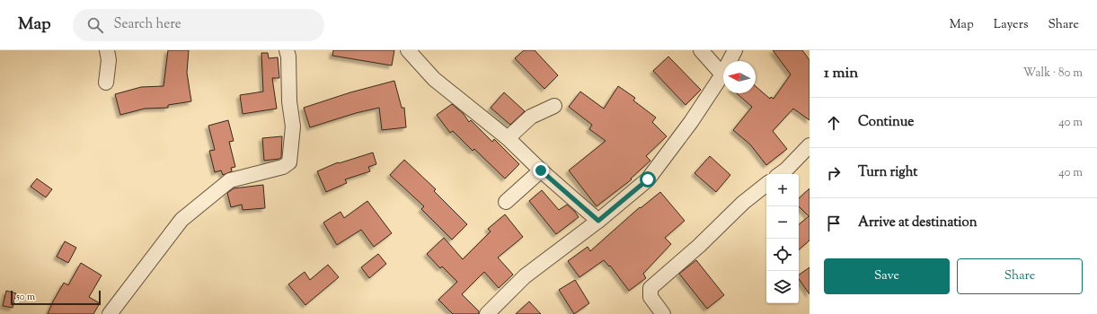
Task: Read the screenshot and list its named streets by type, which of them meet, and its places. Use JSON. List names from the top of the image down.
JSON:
{
  "scale_bar": "50 m",
  "north": "left",
  "page": {
    "header": "Map",
    "search": "Search here",
    "nav": ["Map", "Layers", "Share"],
    "heading": ["1 min", "Walk · 80 m"],
    "list": [
      ["Continue", "40 m"],
      ["Turn right", "40 m"],
      "Arrive at destination"
    ],
    "map_buttons": ["+", "−"],
    "buttons": ["Save", "Share"],
    "scale": "50 m"
  }
}
